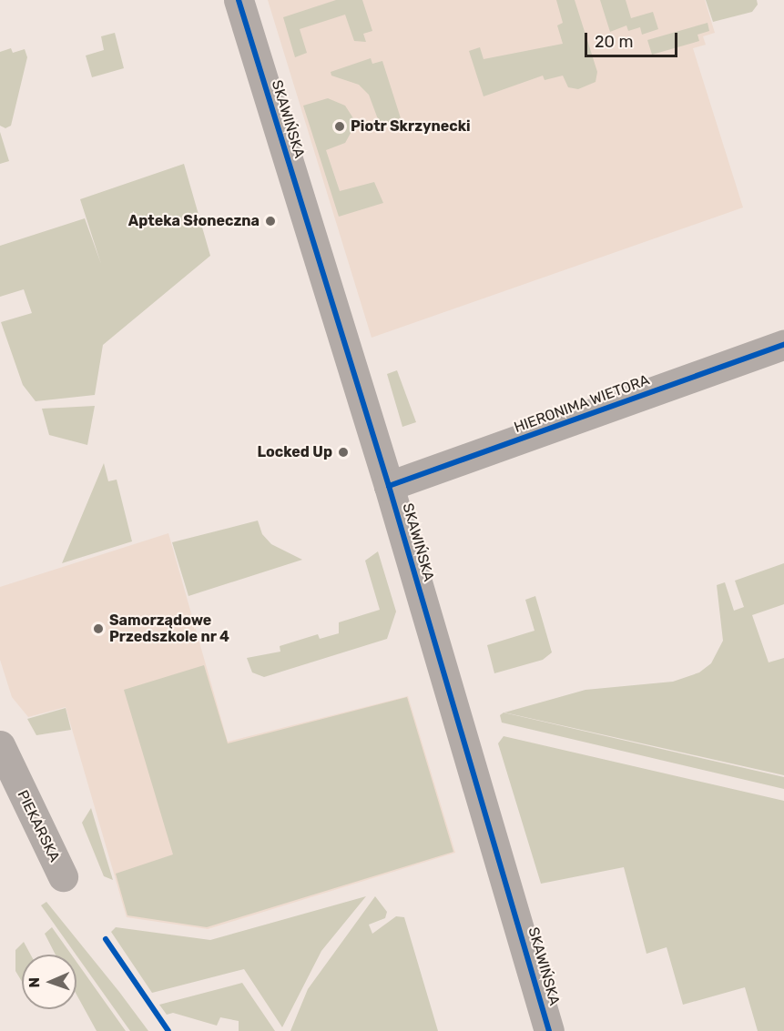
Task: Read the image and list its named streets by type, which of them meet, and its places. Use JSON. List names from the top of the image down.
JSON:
{
  "streets": {
    "street": ["SKAWIŃSKA", "HIERONIMA WIETORA", "PIEKARSKA"]
  },
  "crossings": [
    ["SKAWIŃSKA", "HIERONIMA WIETORA"]
  ],
  "places": [
    "Piotr Skrzynecki",
    "Apteka Słoneczna",
    "Locked Up",
    "Samorządowe Przedszkole nr 4"
  ],
  "scale_bar": "20 m",
  "north": "left"
}
